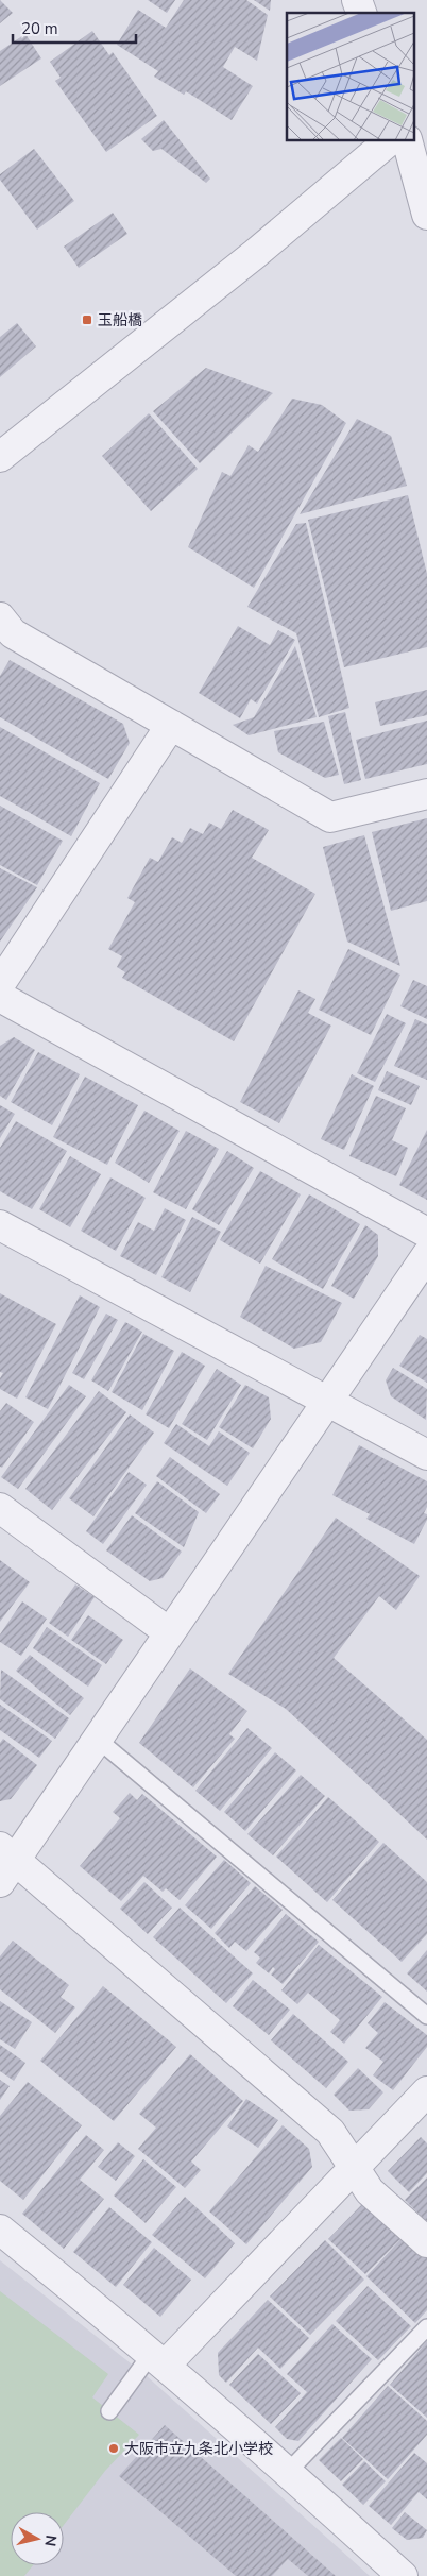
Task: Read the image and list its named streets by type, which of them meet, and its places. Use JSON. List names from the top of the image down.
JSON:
{
  "places": {
    "transit": ["玉船橋"],
    "other": ["大阪市立九条北小学校"]
  },
  "scale_bar": "20 m",
  "north": "right"
}
